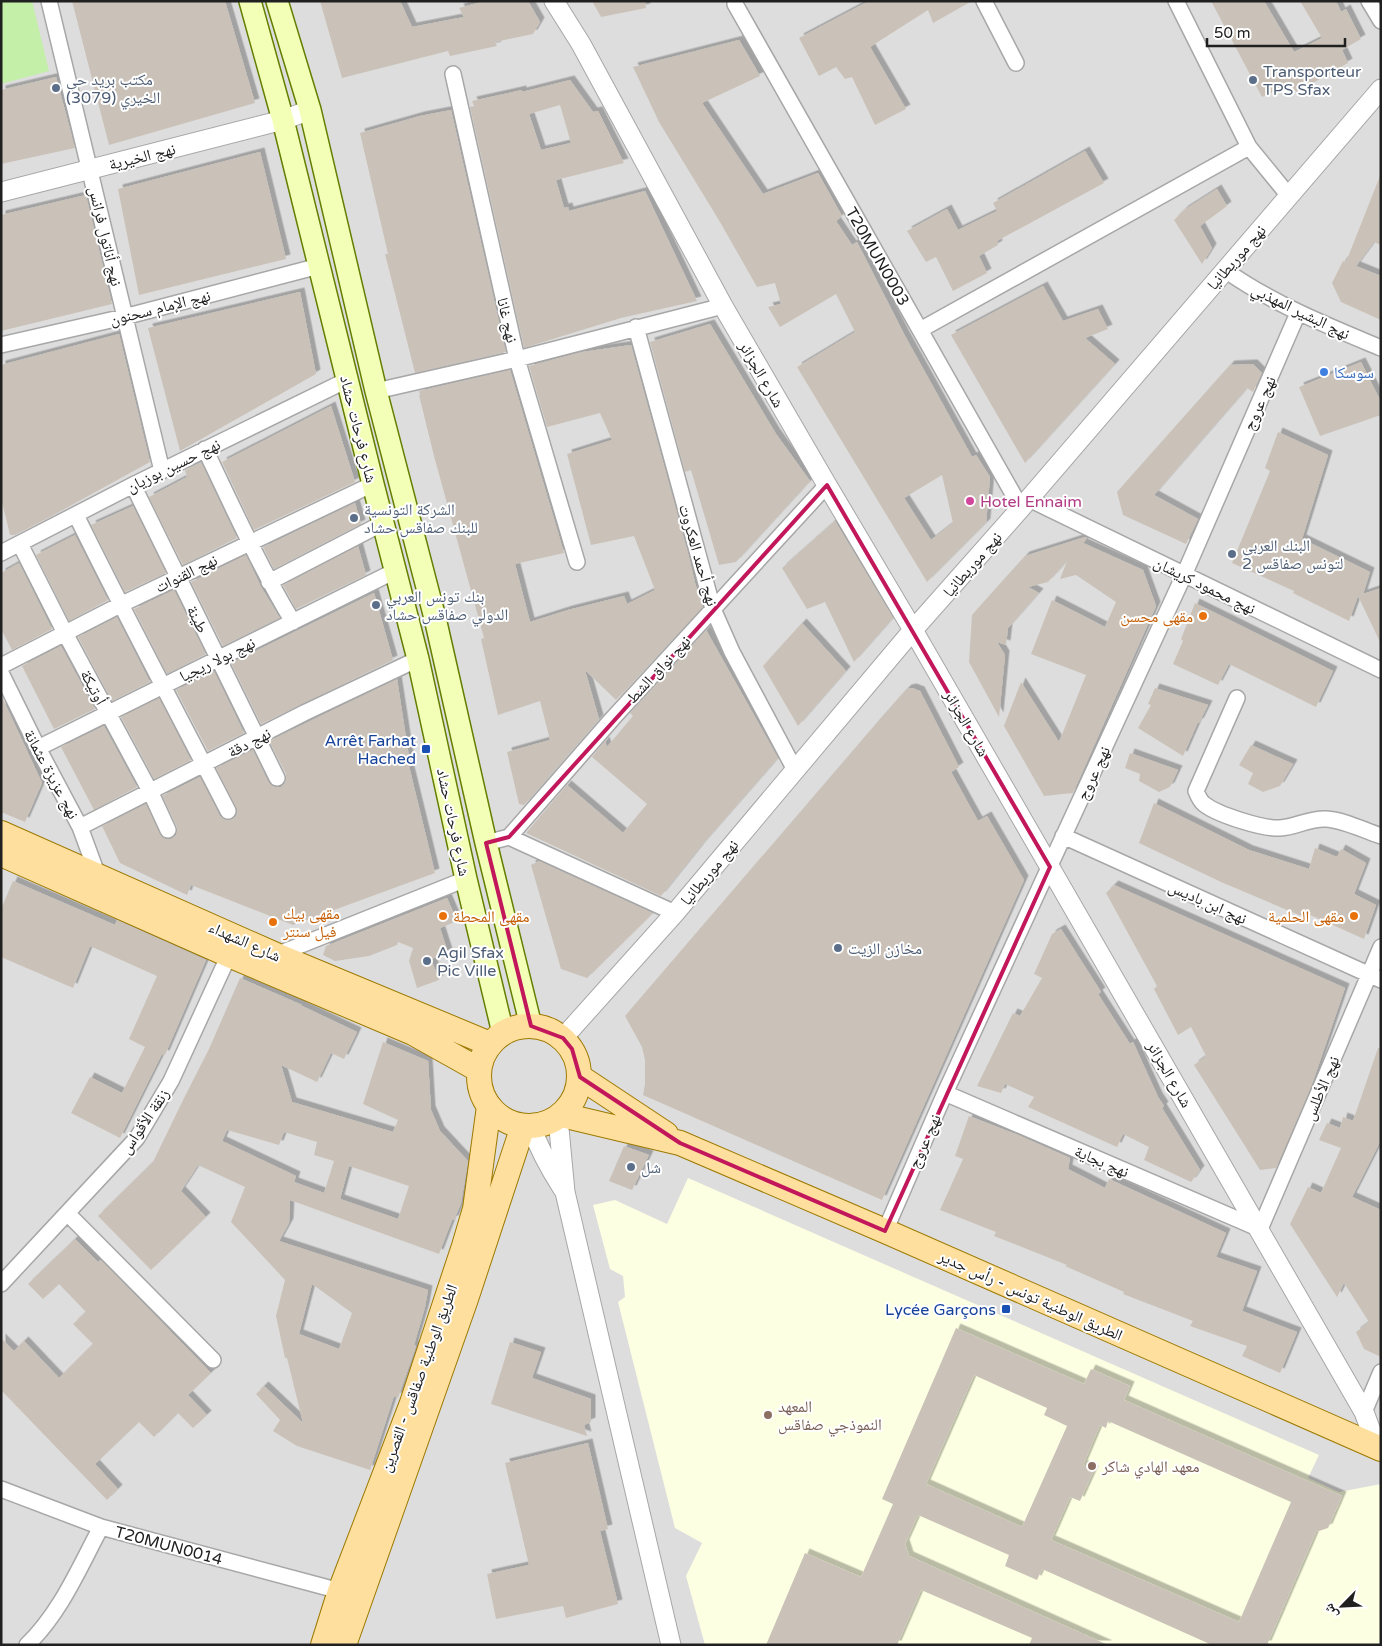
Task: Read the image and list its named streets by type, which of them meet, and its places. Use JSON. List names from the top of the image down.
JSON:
{
  "streets": {
    "main road": [
      "شارع فرحات حشاد",
      "شارع الشهداء",
      "الطريق الوطنية تونس - رأس جدير",
      "الطريق الوطنية صفاقس - القصرين"
    ],
    "street": [
      "نهج الخيرية",
      "نهج أناتول فرانس",
      "T20MUN0003",
      "نهج موريطانيا",
      "نهج الإمام سحنون",
      "نهج البشير المهذبي",
      "نهج غانا",
      "شارع الجزائر",
      "نهج عروج",
      "نهج حسين بوزيان",
      "نهج أحمد العكروت",
      "نهج القنوات",
      "نهج محمود كريشان",
      "طينة",
      "نهج بولا ريجيا",
      "نهج نواق الشط",
      "أوتيكة",
      "نهج دقة",
      "نهج عزيزة عثمانة",
      "نهج ابن باديس",
      "نهج الأطلس",
      "زنقة الأقواس",
      "نهج بجاية",
      "T20MUN0014"
    ]
  },
  "crossings": [
    ["نهج الخيرية", "نهج أناتول فرانس"],
    ["نهج الخيرية", "شارع فرحات حشاد"],
    ["نهج أناتول فرانس", "نهج الإمام سحنون"],
    ["نهج أناتول فرانس", "نهج حسين بوزيان"],
    ["T20MUN0003", "نهج موريطانيا"],
    ["T20MUN0003", "نهج محمود كريشان"],
    ["نهج موريطانيا", "نهج البشير المهذبي"],
    ["نهج موريطانيا", "شارع الجزائر"],
    ["نهج موريطانيا", "شارع فرحات حشاد"],
    ["نهج موريطانيا", "نهج أحمد العكروت"],
    ["نهج موريطانيا", "نهج محمود كريشان"],
    ["نهج موريطانيا", "شارع الشهداء"],
    ["نهج موريطانيا", "الطريق الوطنية تونس - رأس جدير"],
    ["نهج موريطانيا", "الطريق الوطنية صفاقس - القصرين"],
    ["نهج الإمام سحنون", "شارع فرحات حشاد"],
    ["نهج البشير المهذبي", "نهج عروج"],
    ["شارع الجزائر", "نهج عروج"],
    ["شارع الجزائر", "نهج نواق الشط"],
    ["شارع الجزائر", "نهج الأطلس"],
    ["شارع الجزائر", "نهج بجاية"],
    ["شارع الجزائر", "الطريق الوطنية تونس - رأس جدير"],
    ["نهج عروج", "نهج محمود كريشان"],
    ["نهج عروج", "نهج ابن باديس"],
    ["نهج عروج", "نهج بجاية"],
    ["نهج عروج", "الطريق الوطنية تونس - رأس جدير"],
    ["شارع فرحات حشاد", "نهج حسين بوزيان"],
    ["شارع فرحات حشاد", "نهج القنوات"],
    ["شارع فرحات حشاد", "نهج بولا ريجيا"],
    ["شارع فرحات حشاد", "نهج دقة"],
    ["شارع فرحات حشاد", "شارع الشهداء"],
    ["شارع فرحات حشاد", "الطريق الوطنية تونس - رأس جدير"],
    ["شارع فرحات حشاد", "الطريق الوطنية صفاقس - القصرين"],
    ["نهج حسين بوزيان", "طينة"],
    ["نهج حسين بوزيان", "أوتيكة"],
    ["نهج أحمد العكروت", "نهج نواق الشط"],
    ["نهج القنوات", "طينة"],
    ["نهج القنوات", "أوتيكة"],
    ["طينة", "نهج بولا ريجيا"],
    ["طينة", "نهج دقة"],
    ["نهج بولا ريجيا", "أوتيكة"],
    ["نهج بولا ريجيا", "نهج عزيزة عثمانة"],
    ["أوتيكة", "نهج دقة"],
    ["نهج دقة", "نهج عزيزة عثمانة"],
    ["نهج عزيزة عثمانة", "شارع الشهداء"],
    ["نهج ابن باديس", "نهج الأطلس"],
    ["شارع الشهداء", "زنقة الأقواس"],
    ["شارع الشهداء", "الطريق الوطنية تونس - رأس جدير"],
    ["شارع الشهداء", "الطريق الوطنية صفاقس - القصرين"],
    ["نهج الأطلس", "نهج بجاية"],
    ["الطريق الوطنية تونس - رأس جدير", "الطريق الوطنية صفاقس - القصرين"],
    ["الطريق الوطنية صفاقس - القصرين", "T20MUN0014"]
  ],
  "places": {
    "other": [
      "Transporteur TPS Sfax",
      "مكتب بريد حي الخيري (3079)",
      "سوسكا",
      "Hotel Ennaim",
      "الشركة التونسية للبنك صفاقس حشاد",
      "البنك العربي لتونس صفاقس 2",
      "بنك تونس العربي الدولي صفاقس حشاد",
      "مقهى محسن",
      "مقهى المحطة",
      "مقهى الحلمية",
      "مقهى بيك فيل سنتر",
      "مخازن الزيت",
      "Agil Sfax Pic Ville",
      "شل",
      "المعهد النموذجي صفاقس",
      "معهد الهادي شاكر"
    ],
    "transit": ["Arrêt Farhat Hached", "Lycée Garçons"]
  },
  "scale_bar": "50 m",
  "north": "bottom left"
}
